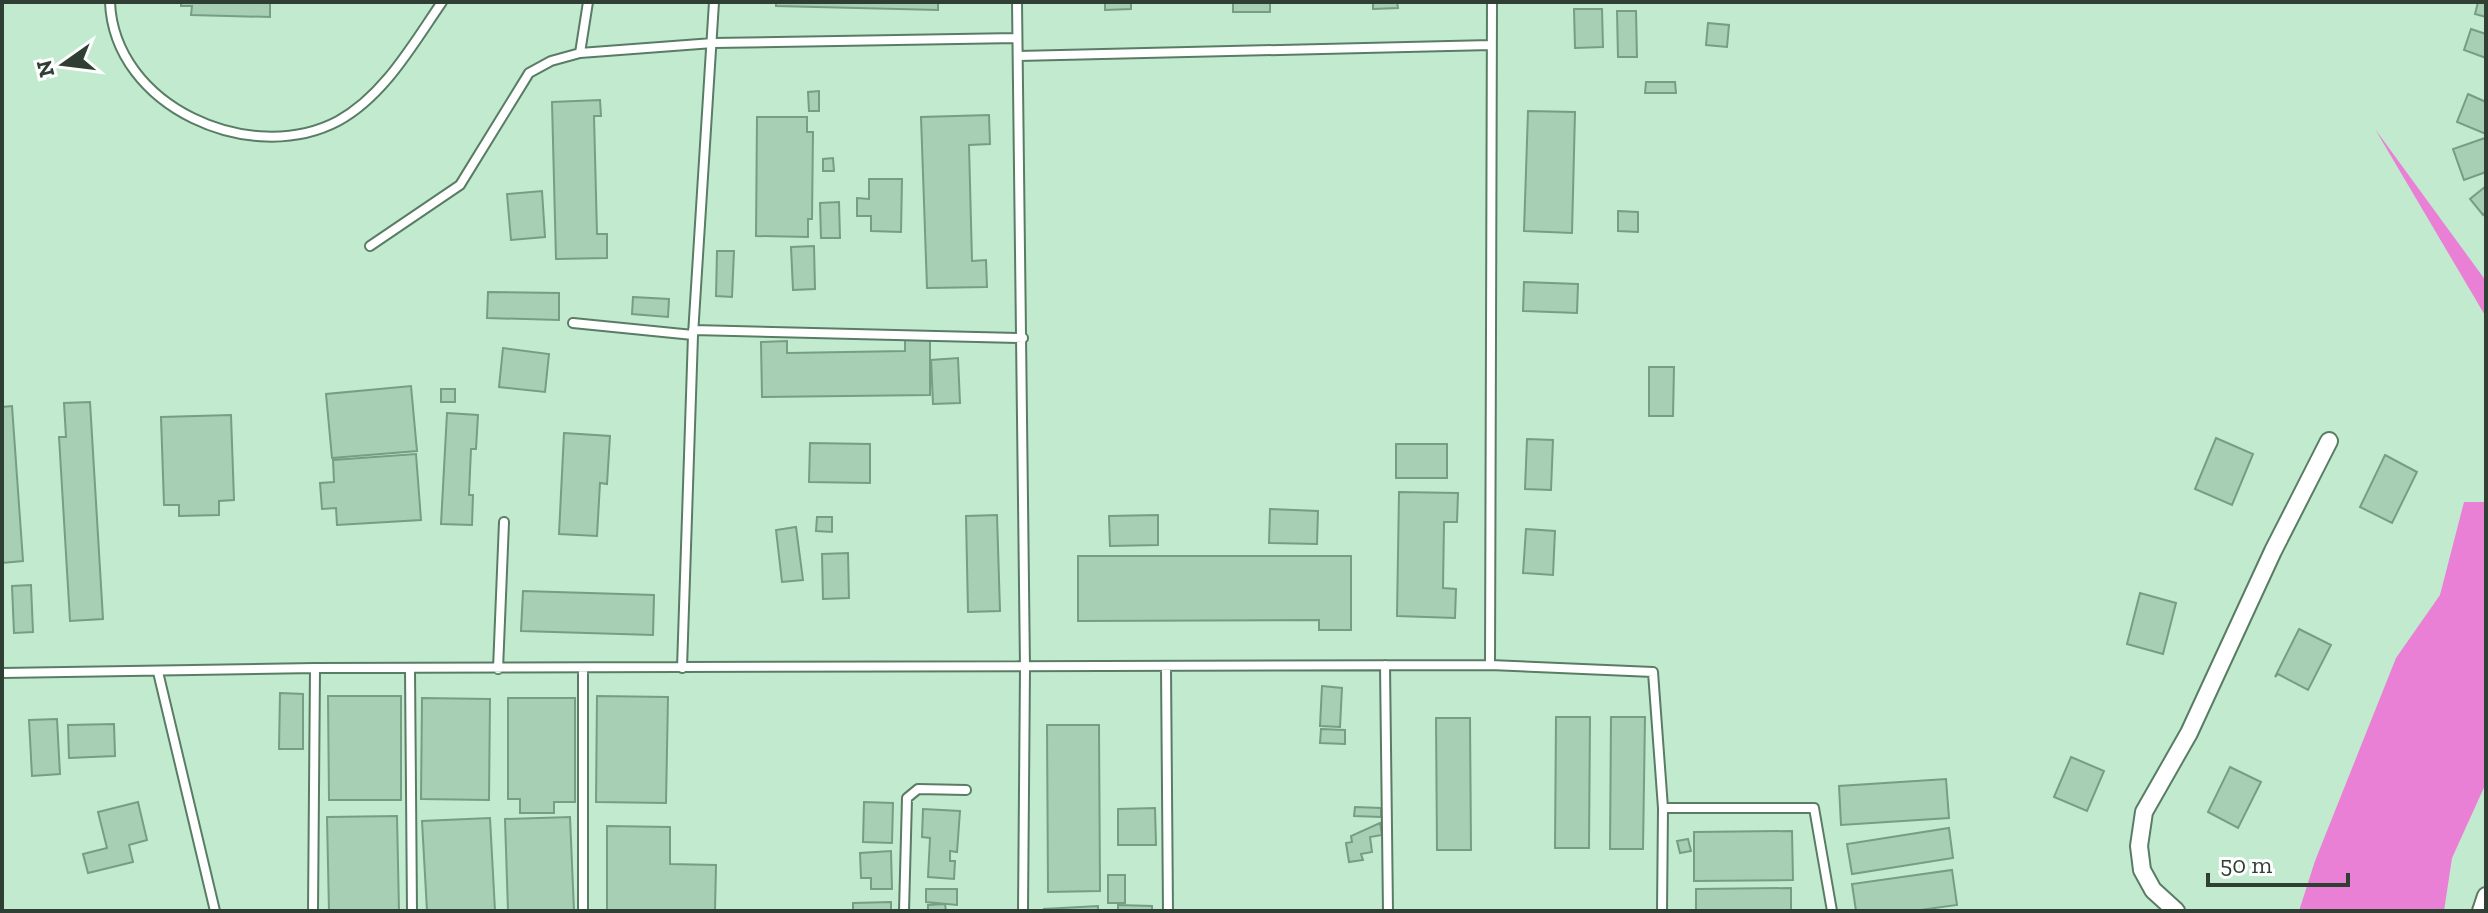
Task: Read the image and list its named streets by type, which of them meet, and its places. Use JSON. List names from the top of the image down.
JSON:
{
  "scale_bar": "50 m",
  "north": "left"
}
